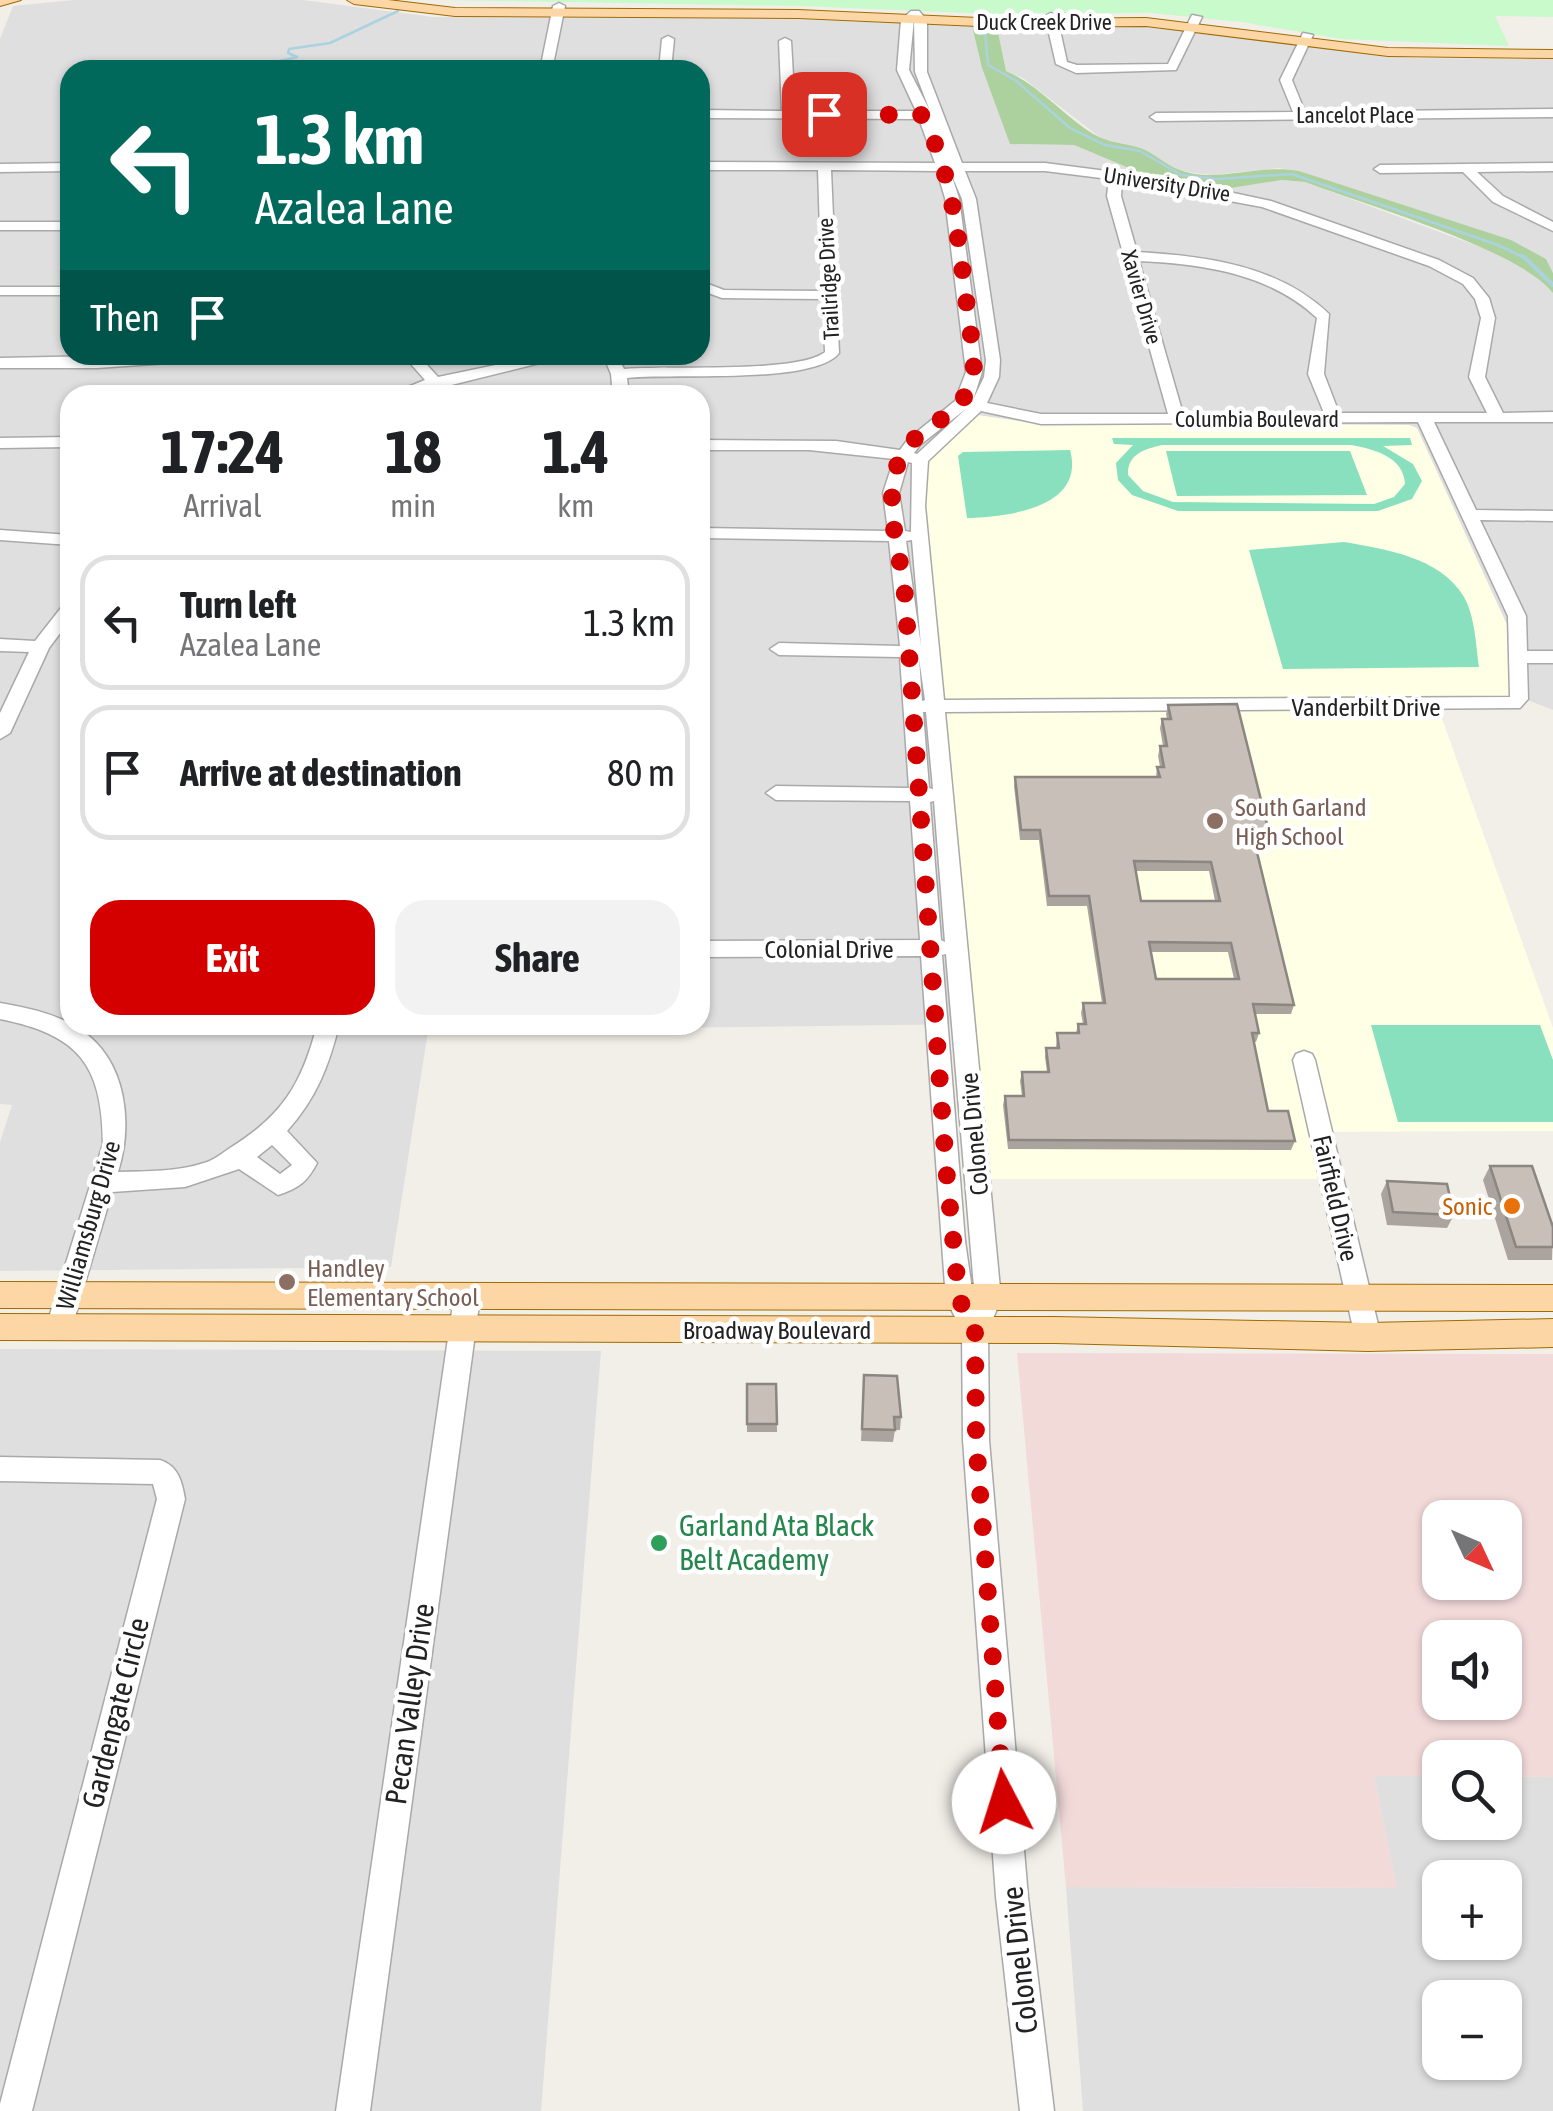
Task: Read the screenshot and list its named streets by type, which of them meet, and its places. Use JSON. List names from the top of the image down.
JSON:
{
  "streets": {
    "main road": ["Duck Creek Drive", "Broadway Boulevard"],
    "street": [
      "Lancelot Place",
      "University Drive",
      "Trailridge Drive",
      "Xavier Drive",
      "Columbia Boulevard",
      "Vanderbilt Drive",
      "Colonial Drive",
      "Colonel Drive",
      "Fairfield Drive",
      "Williamsburg Drive",
      "Pecan Valley Drive",
      "Gardengate Circle"
    ]
  },
  "crossings": [
    ["University Drive", "Trailridge Drive"],
    ["University Drive", "Xavier Drive"],
    ["University Drive", "Columbia Boulevard"],
    ["Xavier Drive", "Columbia Boulevard"],
    ["Columbia Boulevard", "Vanderbilt Drive"],
    ["Vanderbilt Drive", "Colonel Drive"],
    ["Colonial Drive", "Colonel Drive"],
    ["Colonel Drive", "Broadway Boulevard"],
    ["Fairfield Drive", "Broadway Boulevard"],
    ["Williamsburg Drive", "Broadway Boulevard"],
    ["Broadway Boulevard", "Pecan Valley Drive"]
  ],
  "places": [
    "South Garland High School",
    "Sonic",
    "Handley Elementary School",
    "Garland Ata Black Belt Academy"
  ],
  "north": "bottom right",
  "page": {
    "turn": ["1.3 km", "Azalea Lane"],
    "then": "Then",
    "eta": [
      "17:24",
      "Arrival",
      "18",
      "min",
      "1.4",
      "km"
    ],
    "list": [
      {
        "name": "Turn left",
        "note": "Azalea Lane",
        "value": "1.3 km"
      },
      {
        "name": "Arrive at destination",
        "value": "80 m"
      }
    ],
    "buttons": ["Exit", "Share"],
    "map_buttons": ["+", "−"]
  }
}
